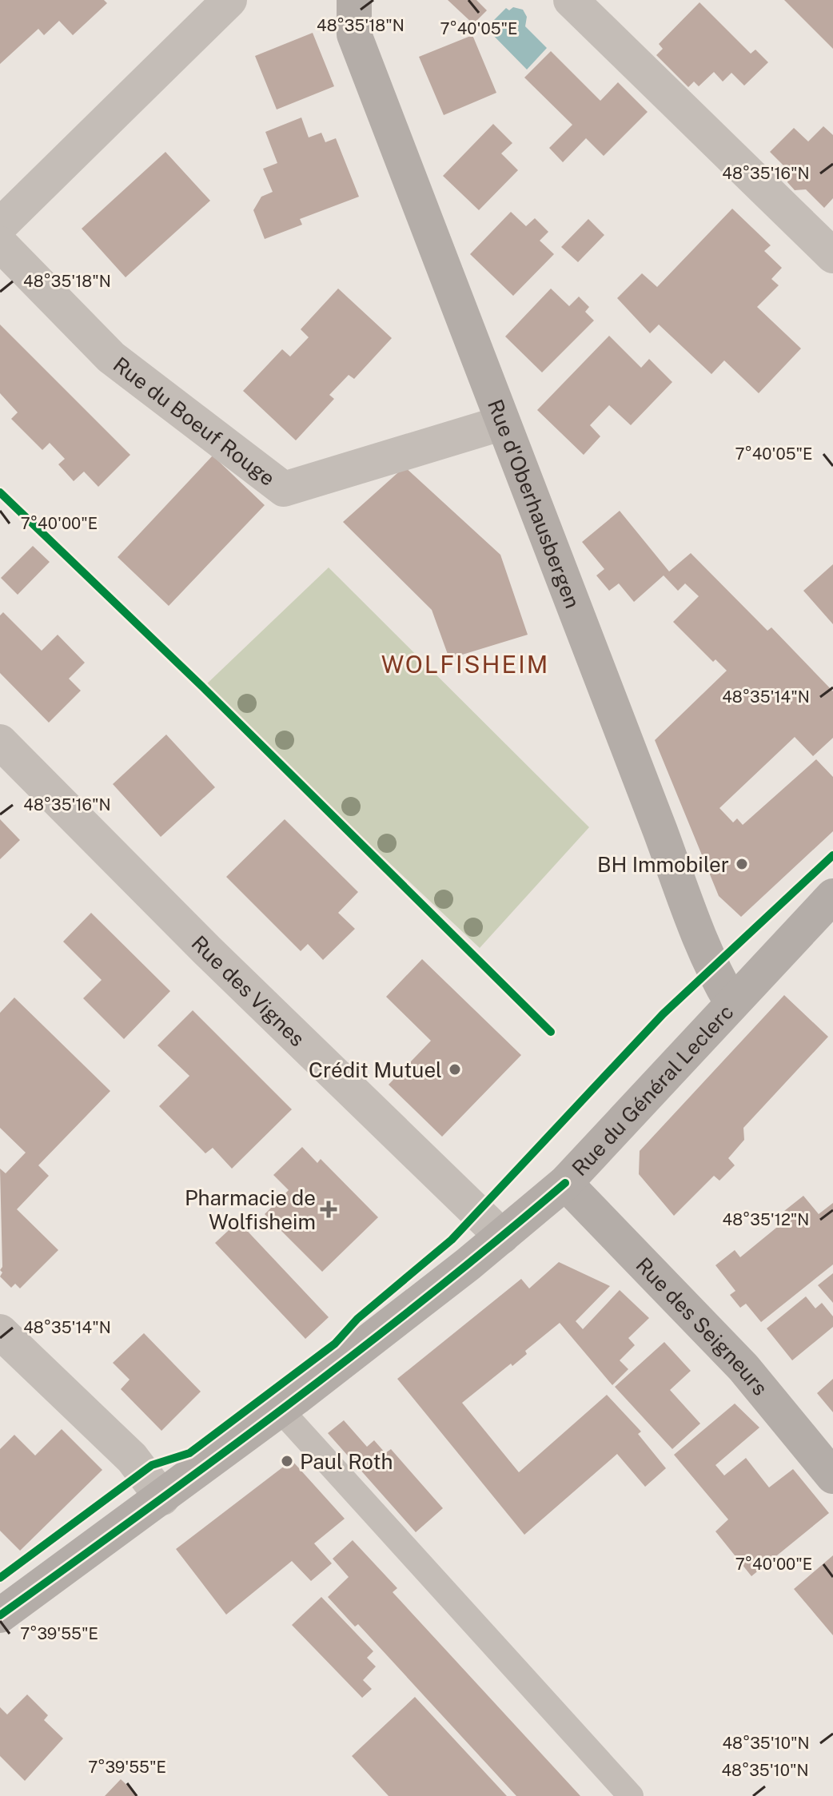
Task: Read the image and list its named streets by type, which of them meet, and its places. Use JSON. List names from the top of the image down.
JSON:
{
  "streets": {
    "main road": ["Rue d'Oberhausbergen", "Rue du Général Leclerc", "Rue des Seigneurs"],
    "street": ["Rue du Boeuf Rouge", "Rue des Vignes"]
  },
  "crossings": [
    ["Rue du Boeuf Rouge", "Rue d'Oberhausbergen"],
    ["Rue d'Oberhausbergen", "Rue du Général Leclerc"],
    ["Rue des Vignes", "Rue du Général Leclerc"],
    ["Rue du Général Leclerc", "Rue des Seigneurs"]
  ],
  "districts": ["WOLFISHEIM"],
  "places": {
    "other": ["BH Immobiler", "Crédit Mutuel", "Paul Roth"],
    "health": ["Pharmacie de Wolfisheim"]
  },
  "coordinates": [
    "48°35'18\"N",
    "7°40'05\"E",
    "48°35'16\"N",
    "7°40'00\"E",
    "48°35'14\"N",
    "48°35'12\"N",
    "7°39'55\"E",
    "48°35'10\"N"
  ]
}
